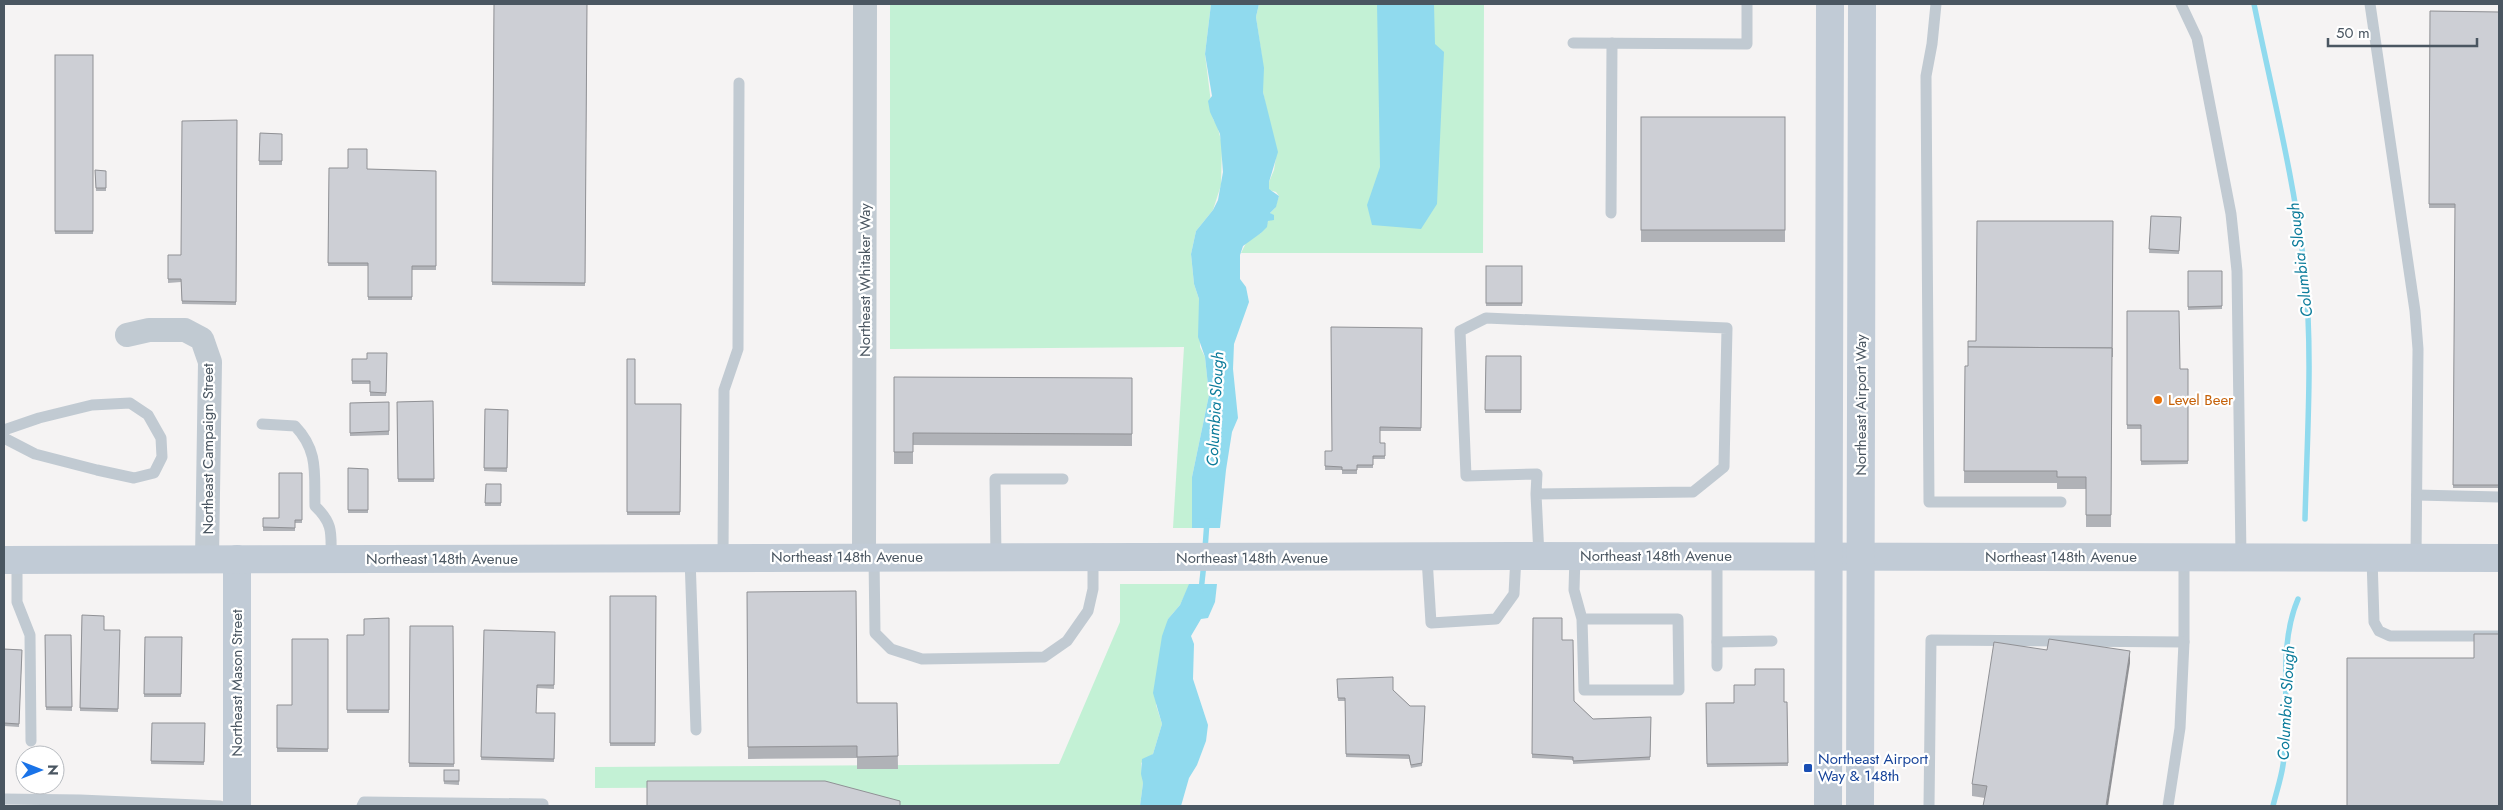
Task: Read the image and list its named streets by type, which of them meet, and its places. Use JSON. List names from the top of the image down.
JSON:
{
  "streets": {
    "street": [
      "Northeast Whitaker Way",
      "Northeast Airport Way",
      "Northeast Campaign Street",
      "Northeast 148th Avenue",
      "Northeast Mason Street"
    ]
  },
  "crossings": [
    ["Northeast Whitaker Way", "Northeast 148th Avenue"],
    ["Northeast Airport Way", "Northeast 148th Avenue"],
    ["Northeast Campaign Street", "Northeast 148th Avenue"],
    ["Northeast 148th Avenue", "Northeast Mason Street"]
  ],
  "water": ["Columbia Slough"],
  "places": {
    "other": ["Level Beer"],
    "transit": ["Northeast Airport Way & 148th"]
  },
  "scale_bar": "50 m",
  "north": "right"
}
